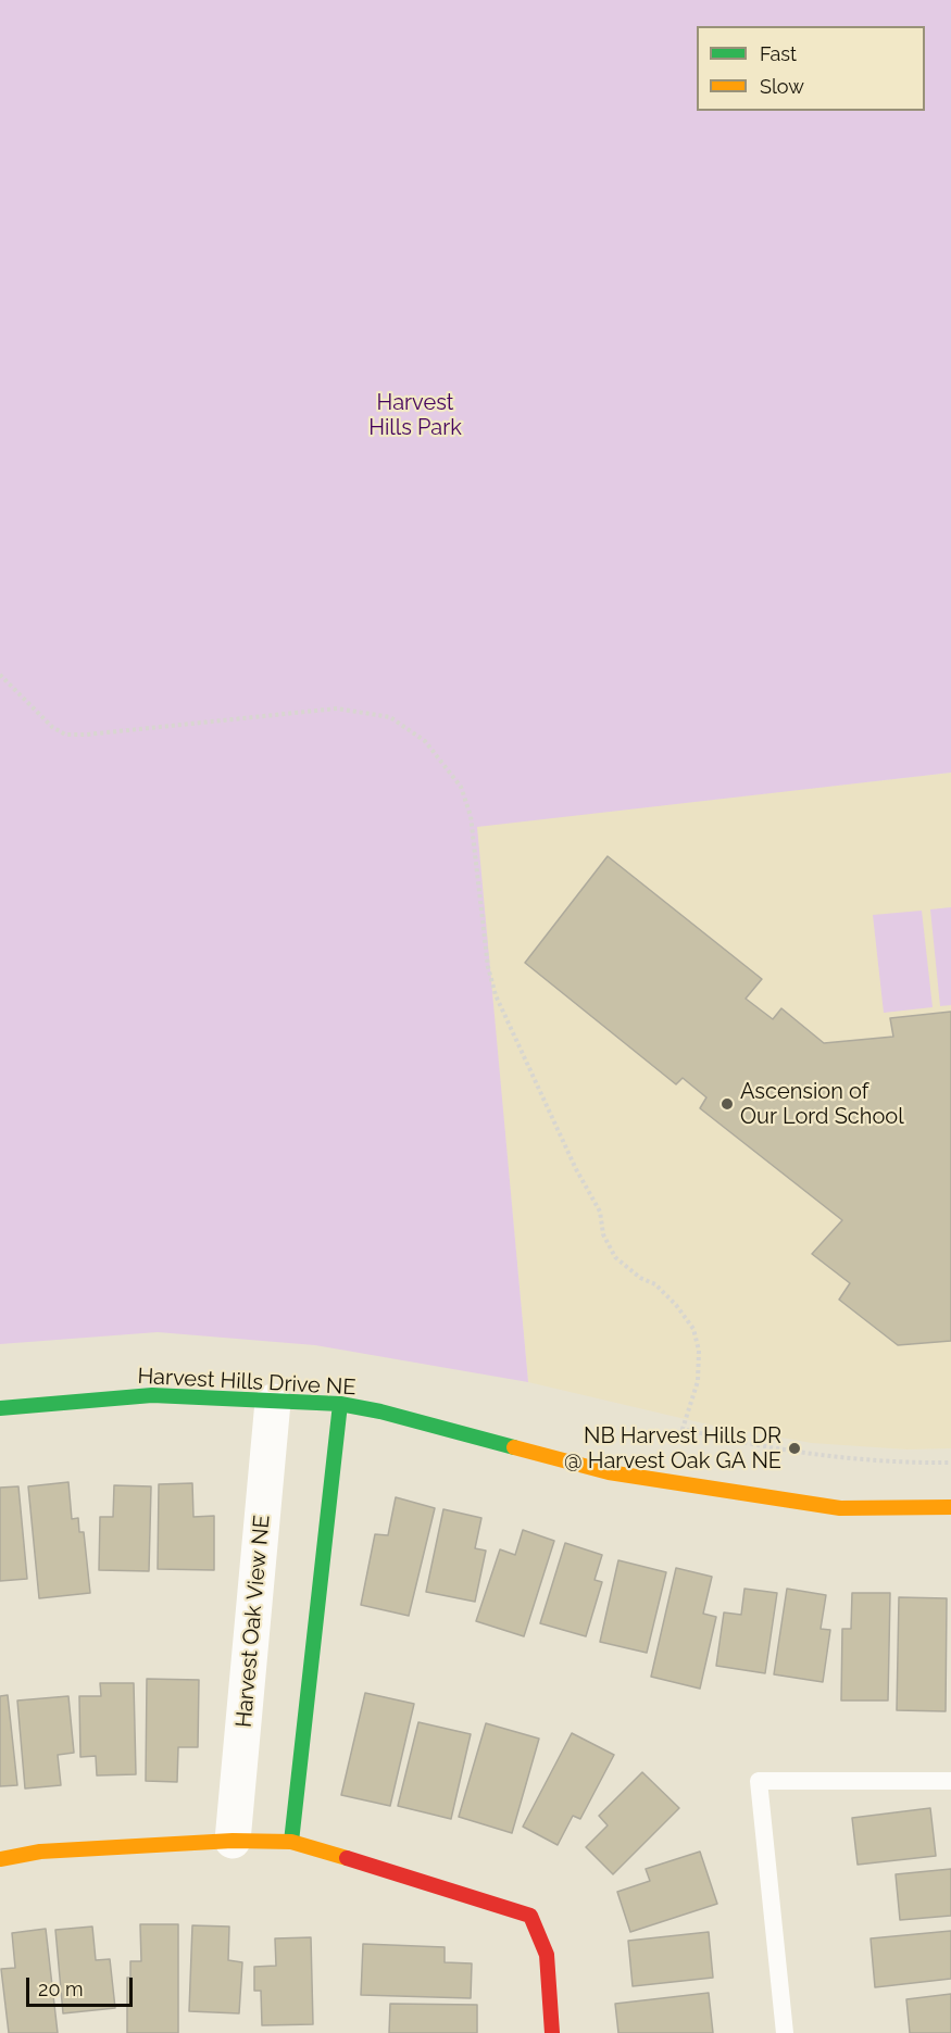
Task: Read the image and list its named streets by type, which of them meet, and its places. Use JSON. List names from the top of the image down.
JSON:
{
  "streets": {
    "street": ["Harvest Hills Drive NE", "Harvest Oak View NE"]
  },
  "crossings": [
    ["Harvest Hills Drive NE", "Harvest Oak View NE"]
  ],
  "parks": ["Harvest Hills Park"],
  "places": ["Ascension of Our Lord School", "NB Harvest Hills DR @ Harvest Oak GA NE"],
  "legend": ["Fast", "Slow"],
  "scale_bar": "20 m"
}
